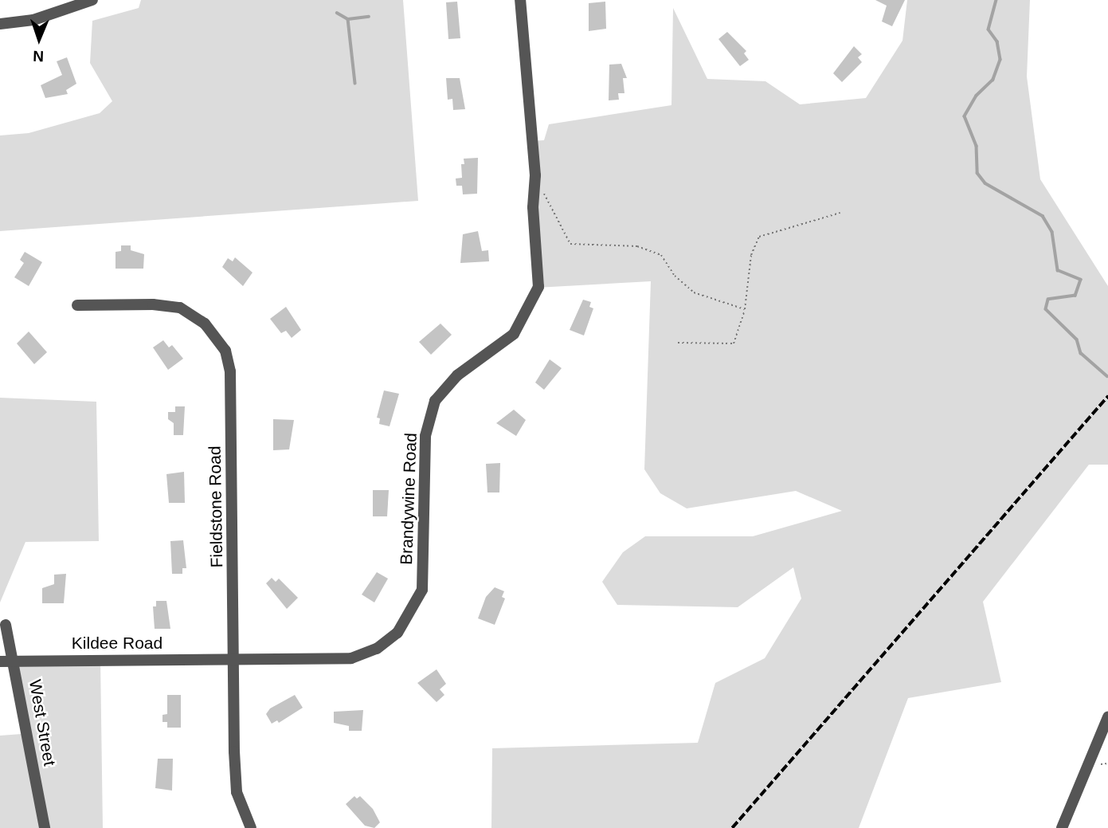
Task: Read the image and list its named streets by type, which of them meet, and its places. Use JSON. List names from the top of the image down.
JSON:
{
  "streets": {
    "street": [
      "Brandywine Road",
      "Fieldstone Road",
      "Kildee Road",
      "West Street"
    ]
  },
  "crossings": [
    ["Brandywine Road", "Fieldstone Road"],
    ["Brandywine Road", "Kildee Road"],
    ["Fieldstone Road", "Kildee Road"],
    ["Kildee Road", "West Street"]
  ],
  "north": "bottom"
}
